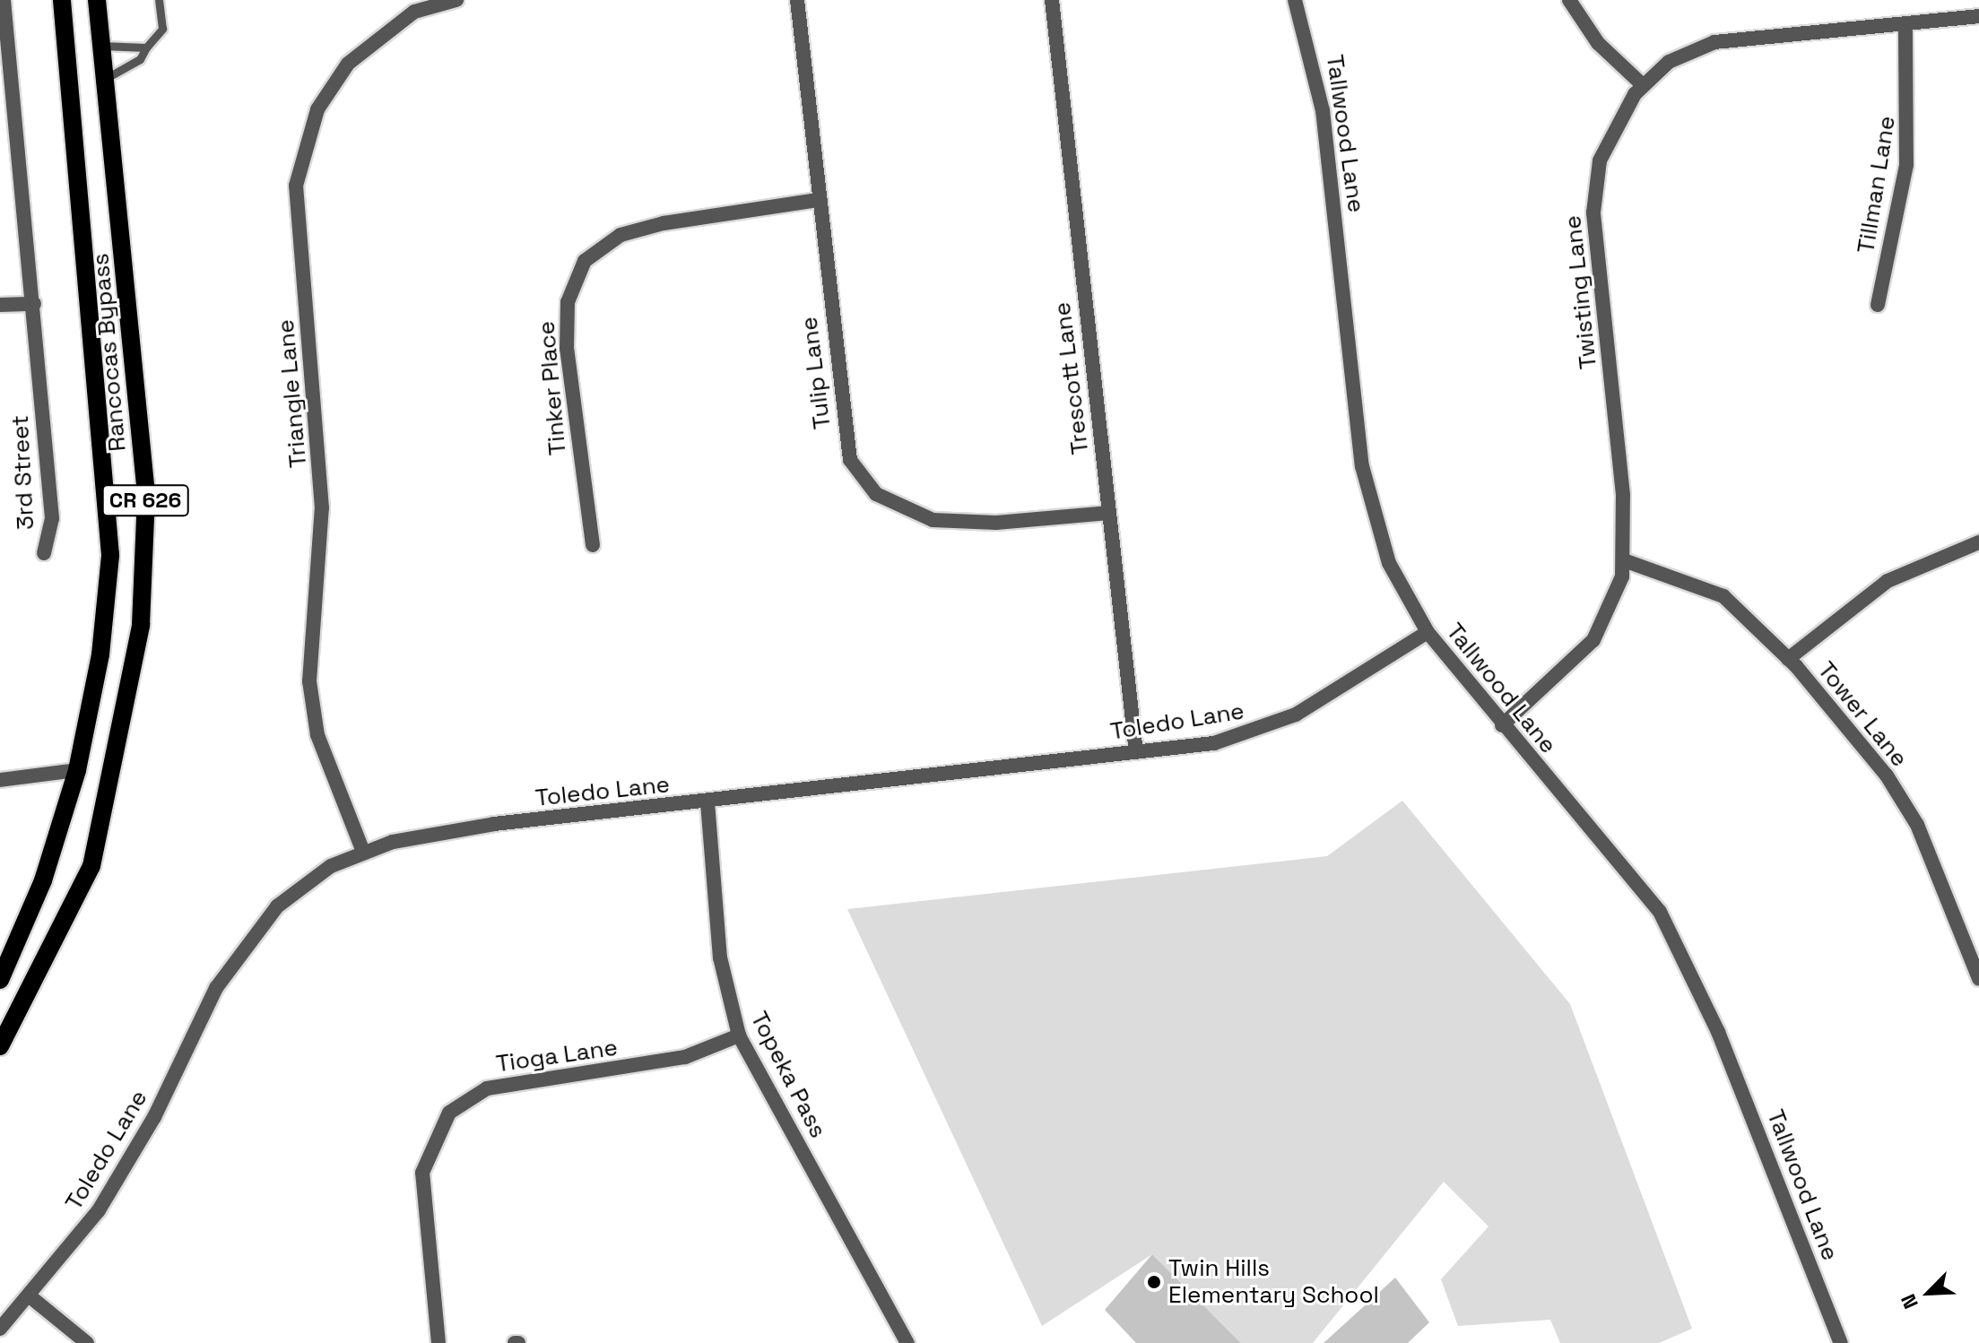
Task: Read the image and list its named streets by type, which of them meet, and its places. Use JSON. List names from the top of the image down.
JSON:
{
  "streets": {
    "main road": ["Rancocas Bypass", "CR 626"],
    "street": [
      "Tallwood Lane",
      "Tillman Lane",
      "Twisting Lane",
      "Tulip Lane",
      "Trescott Lane",
      "Tinker Place",
      "Triangle Lane",
      "3rd Street",
      "Tower Lane",
      "Toledo Lane",
      "Tioga Lane",
      "Topeka Pass"
    ]
  },
  "crossings": [
    ["Tallwood Lane", "Twisting Lane"],
    ["Tallwood Lane", "Toledo Lane"],
    ["Tillman Lane", "Twisting Lane"],
    ["Twisting Lane", "Tower Lane"],
    ["Tulip Lane", "Trescott Lane"],
    ["Tulip Lane", "Tinker Place"],
    ["Trescott Lane", "Toledo Lane"],
    ["Triangle Lane", "Toledo Lane"],
    ["Toledo Lane", "Topeka Pass"],
    ["Tioga Lane", "Topeka Pass"]
  ],
  "places": ["Twin Hills Elementary School"],
  "north": "bottom left"
}
